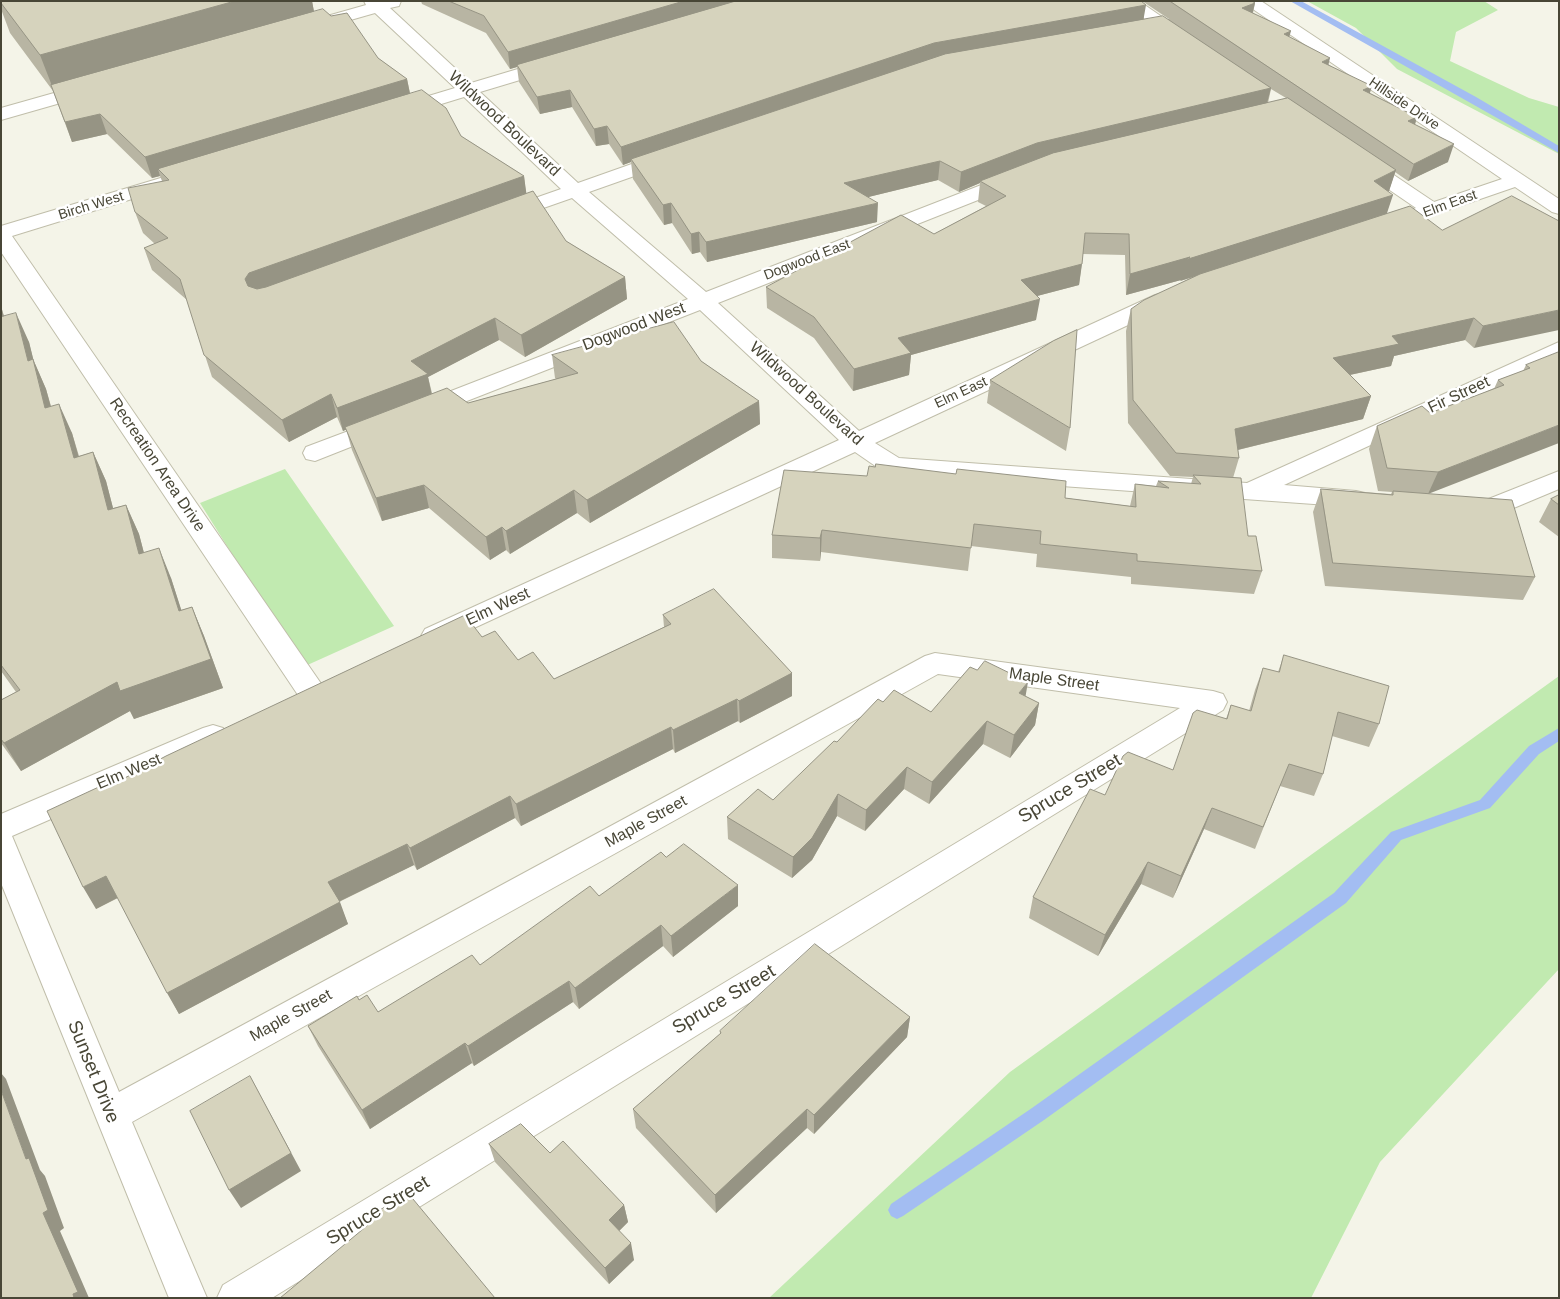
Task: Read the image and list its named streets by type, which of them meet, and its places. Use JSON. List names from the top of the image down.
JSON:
{
  "streets": {
    "street": [
      "Hillside Drive",
      "Wildwood Boulevard",
      "Elm East",
      "Birch West",
      "Dogwood East",
      "Dogwood West",
      "Fir Street",
      "Recreation Area Drive",
      "Elm West",
      "Maple Street",
      "Spruce Street",
      "Sunset Drive"
    ]
  },
  "crossings": [
    ["Hillside Drive", "Elm East"],
    ["Wildwood Boulevard", "Elm East"],
    ["Wildwood Boulevard", "Dogwood East"],
    ["Wildwood Boulevard", "Dogwood West"],
    ["Wildwood Boulevard", "Fir Street"],
    ["Wildwood Boulevard", "Elm West"],
    ["Elm East", "Elm West"],
    ["Birch West", "Recreation Area Drive"],
    ["Dogwood East", "Dogwood West"],
    ["Maple Street", "Spruce Street"],
    ["Maple Street", "Sunset Drive"]
  ]
}
